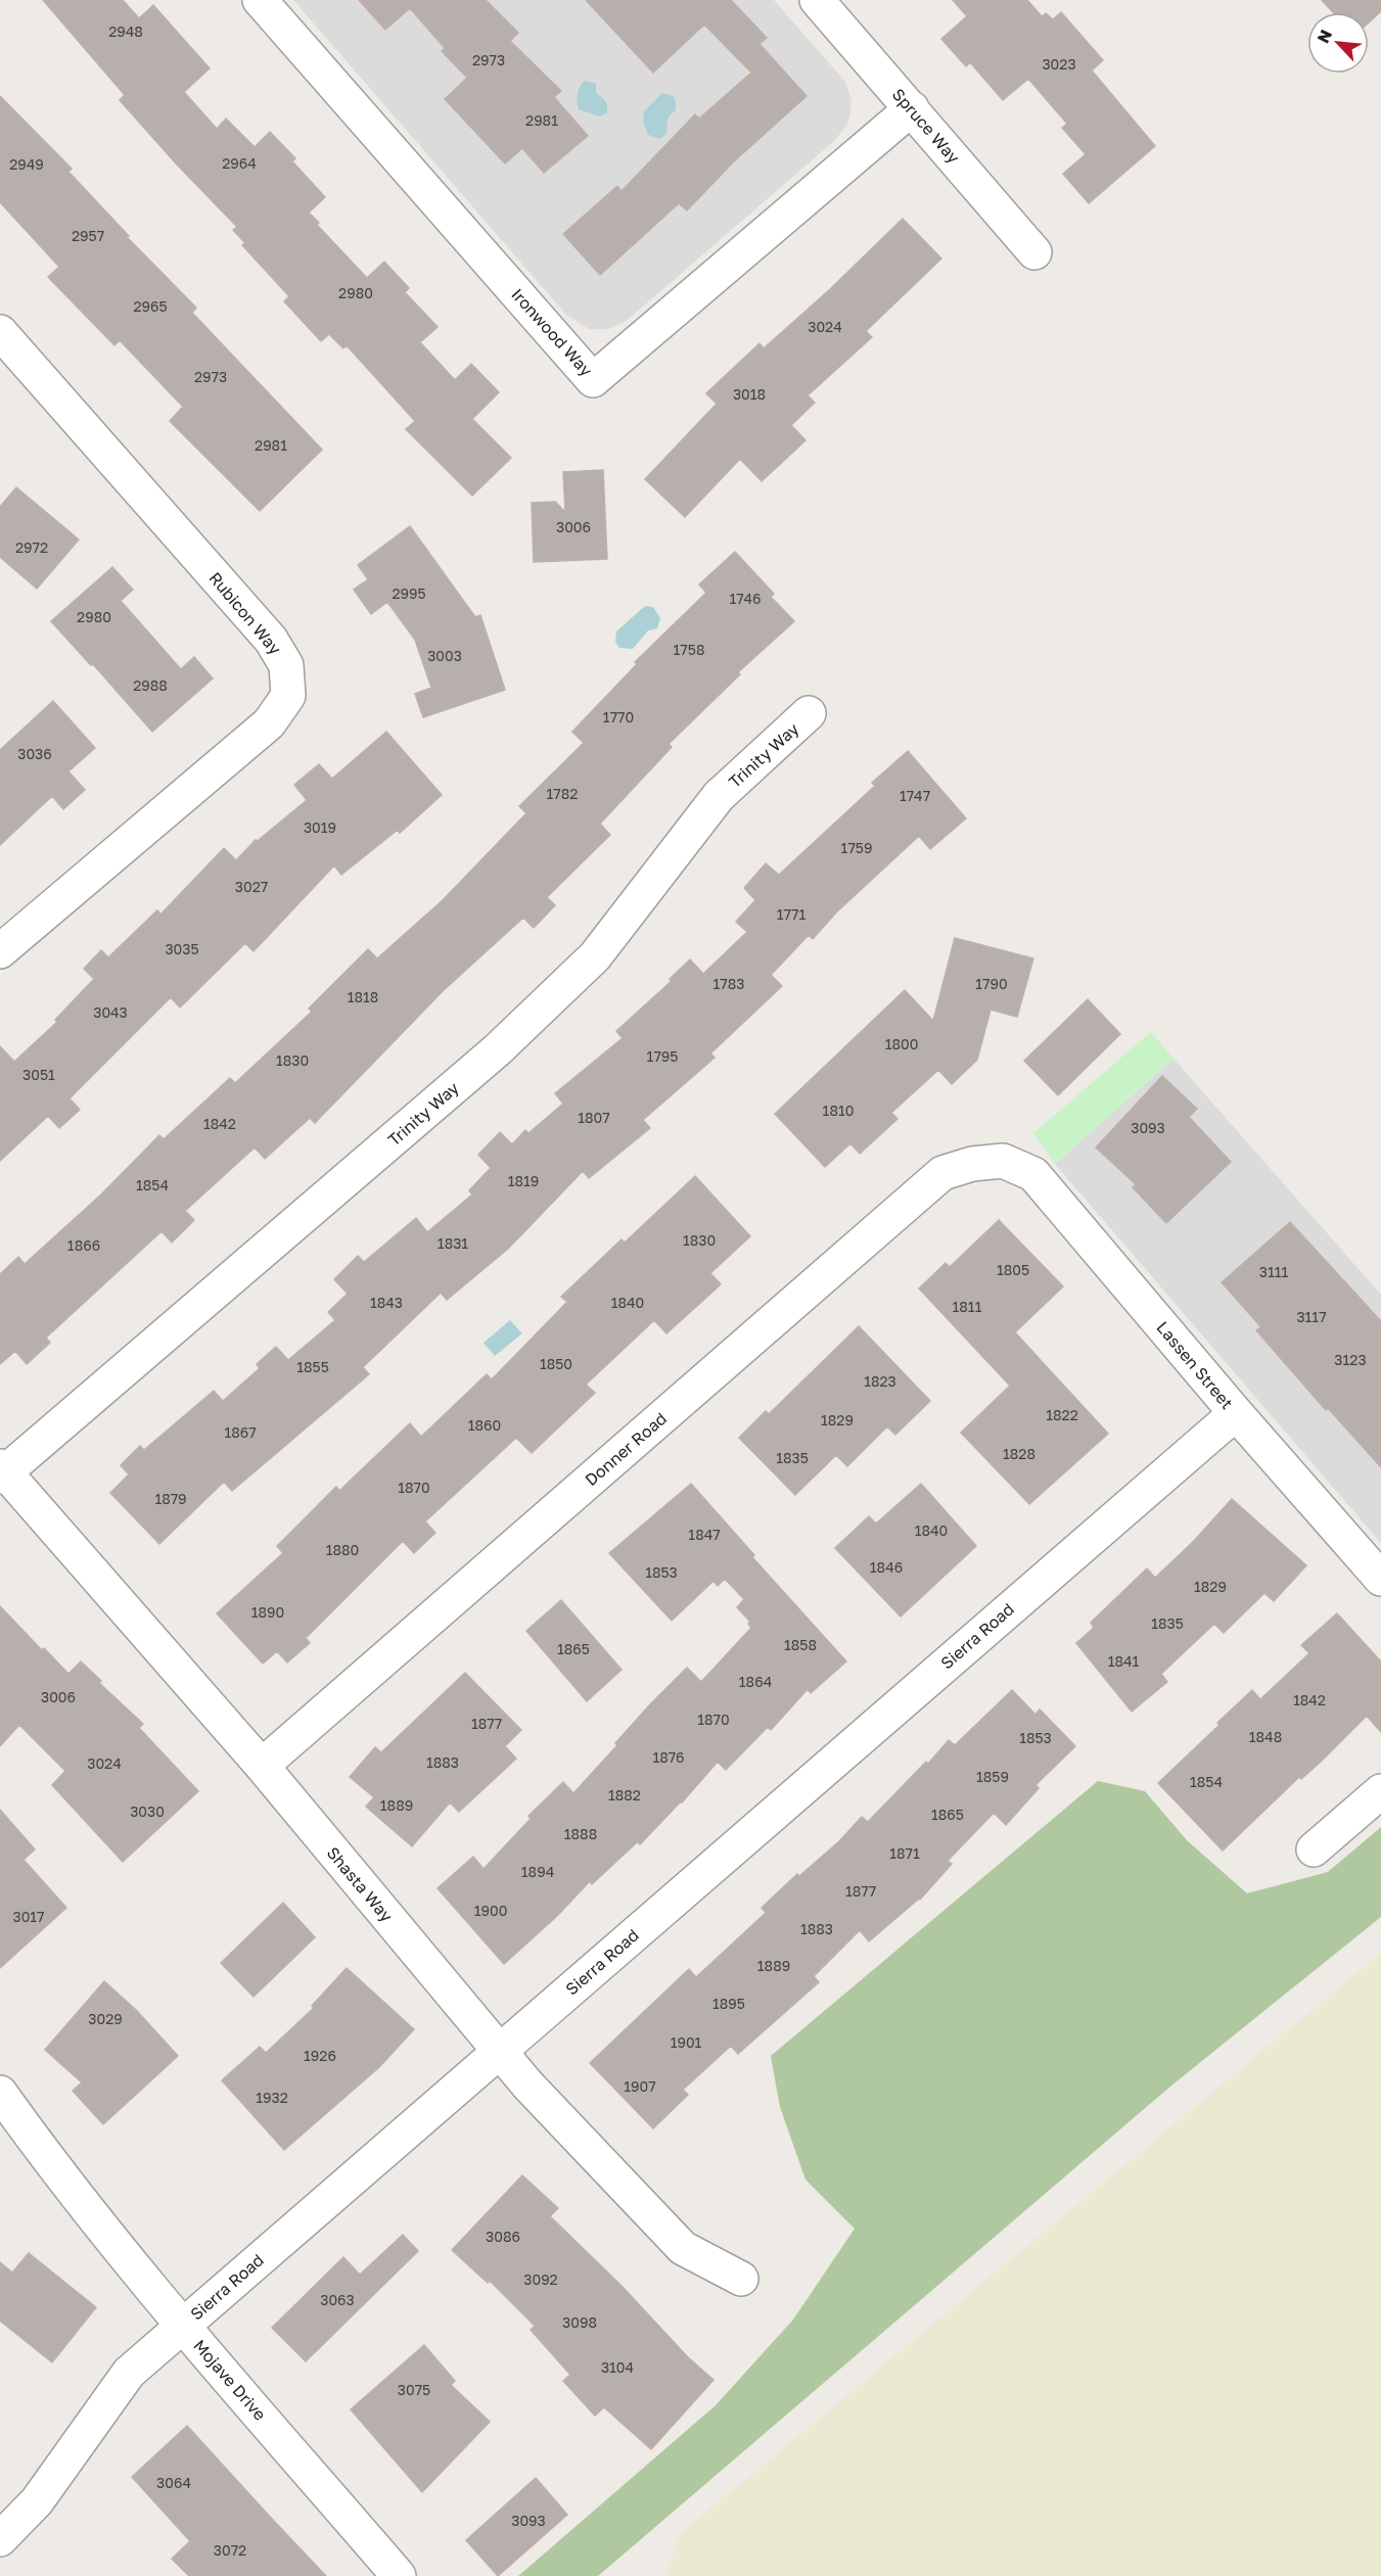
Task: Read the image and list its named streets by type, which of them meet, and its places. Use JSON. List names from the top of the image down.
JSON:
{
  "streets": {
    "street": [
      "Spruce Way",
      "Ironwood Way",
      "Rubicon Way",
      "Trinity Way",
      "Lassen Street",
      "Donner Road",
      "Sierra Road",
      "Shasta Way",
      "Mojave Drive"
    ]
  },
  "crossings": [
    ["Spruce Way", "Ironwood Way"],
    ["Trinity Way", "Shasta Way"],
    ["Lassen Street", "Donner Road"],
    ["Lassen Street", "Sierra Road"],
    ["Donner Road", "Shasta Way"],
    ["Sierra Road", "Shasta Way"],
    ["Sierra Road", "Mojave Drive"]
  ],
  "house_numbers": [
    "2948",
    "2973",
    "3023",
    "2981",
    "2964",
    "2949",
    "2957",
    "2980",
    "2965",
    "3024",
    "2973",
    "3018",
    "2981",
    "3006",
    "2972",
    "2995",
    "1746",
    "2980",
    "1758",
    "3003",
    "2988",
    "1770",
    "3036",
    "1782",
    "1747",
    "3019",
    "1759",
    "3027",
    "1771",
    "3035",
    "1783",
    "1790",
    "1818",
    "3043",
    "1800",
    "1795",
    "1830",
    "3051",
    "1810",
    "1807",
    "1842",
    "3093",
    "1819",
    "1854",
    "1830",
    "1831",
    "1866",
    "1805",
    "3111",
    "1843",
    "1840",
    "1811",
    "3117",
    "3123",
    "1850",
    "1855",
    "1823",
    "1822",
    "1829",
    "1860",
    "1867",
    "1828",
    "1835",
    "1870",
    "1879",
    "1840",
    "1847",
    "1880",
    "1846",
    "1853",
    "1829",
    "1890",
    "1835",
    "1858",
    "1865",
    "1841",
    "1864",
    "3006",
    "1842",
    "1870",
    "1877",
    "1848",
    "1853",
    "1876",
    "1883",
    "3024",
    "1859",
    "1854",
    "1882",
    "1889",
    "3030",
    "1865",
    "1888",
    "1871",
    "1894",
    "1877",
    "1900",
    "3017",
    "1883",
    "1889",
    "1895",
    "3029",
    "1901",
    "1926",
    "1907",
    "1932",
    "3086",
    "3092",
    "3063",
    "3098",
    "3104",
    "3075",
    "3064",
    "3093",
    "3072"
  ],
  "north": "top left"
}
